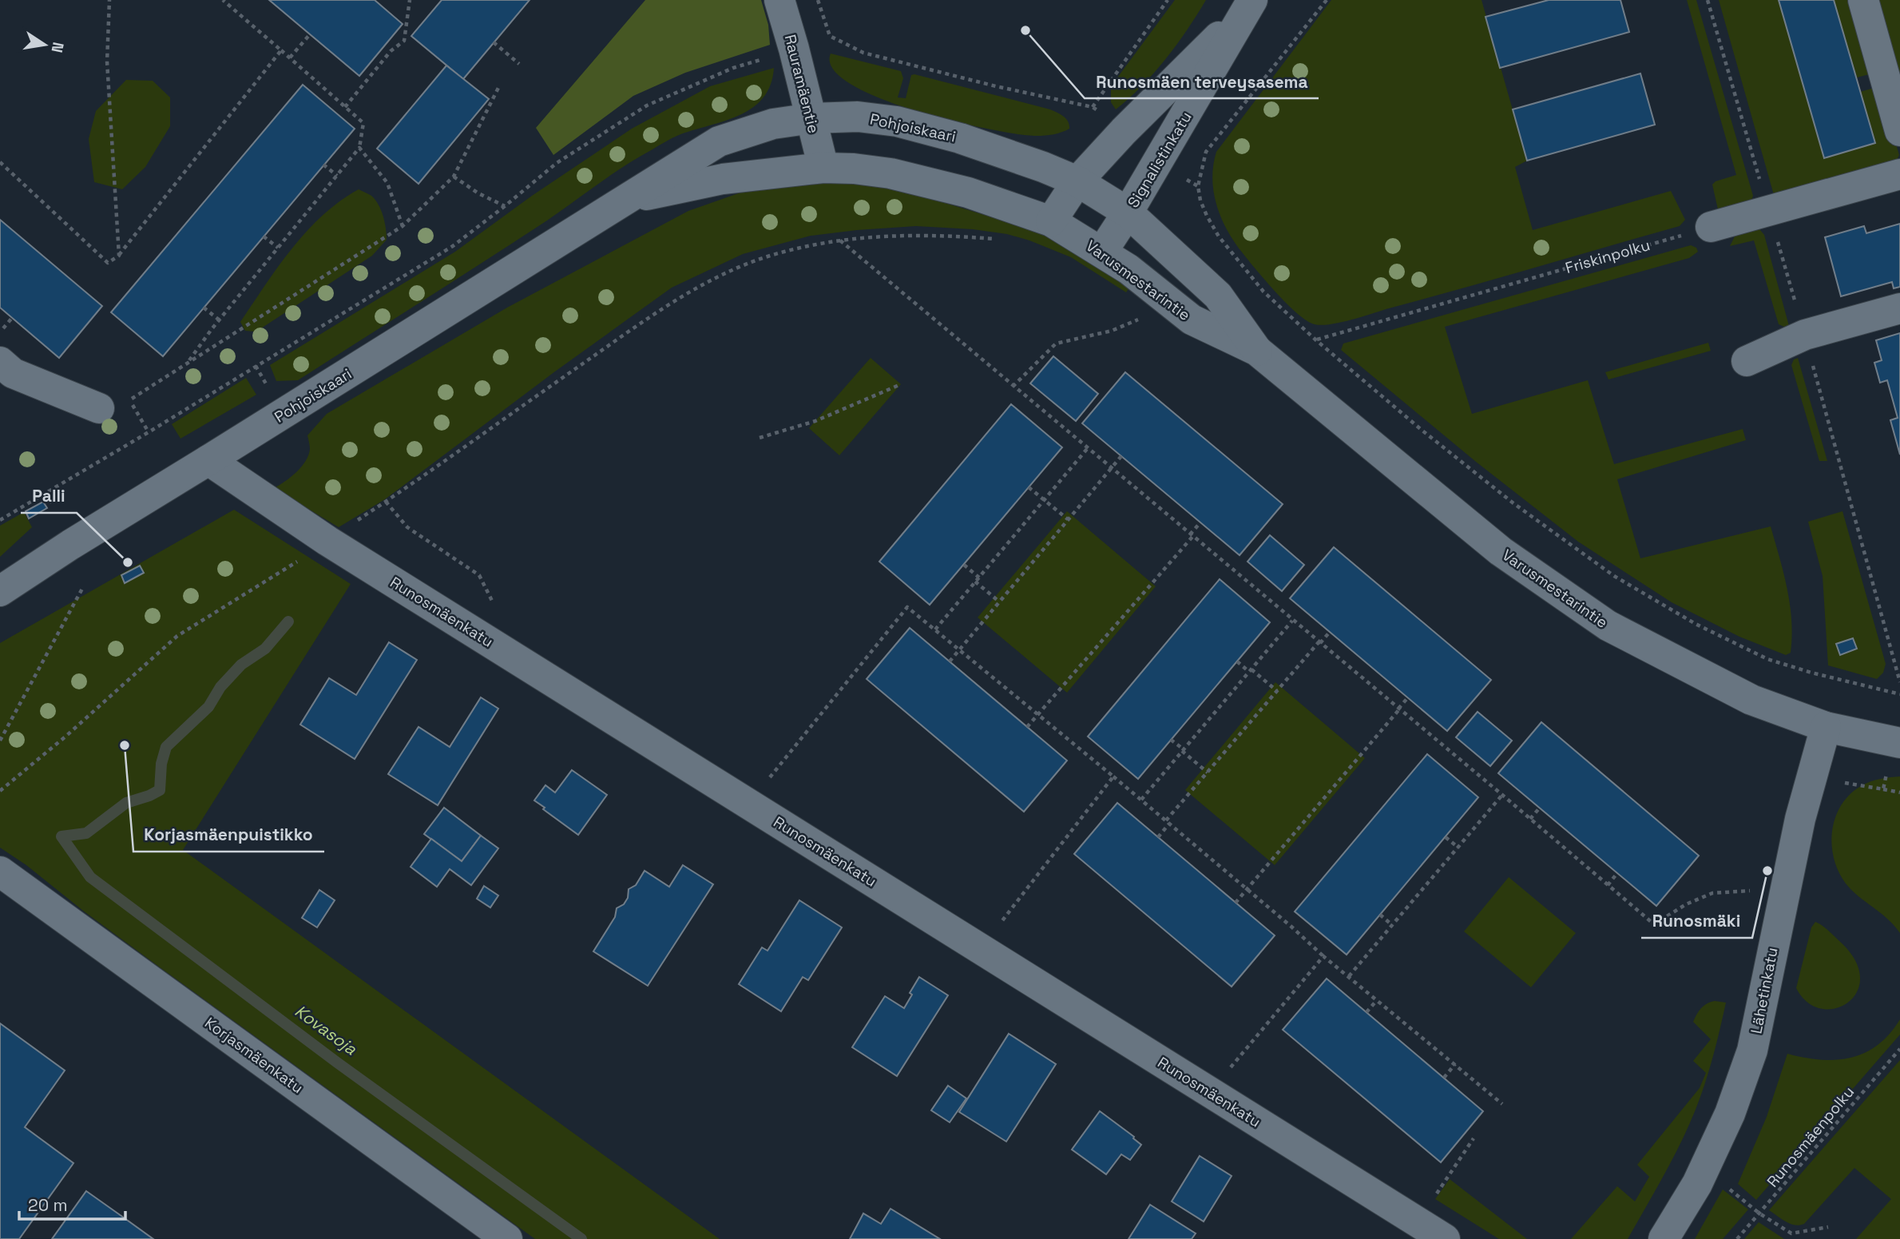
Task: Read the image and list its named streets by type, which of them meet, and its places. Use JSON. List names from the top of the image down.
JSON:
{
  "streets": {
    "street": [
      "Rauramäentie",
      "Pohjoiskaari",
      "Signalistinkatu",
      "Varusmestarintie",
      "Runosmäenkatu",
      "Lähetinkatu",
      "Korjasmäenkatu"
    ],
    "path": ["Friskinpolku", "Runosmäenpolku"]
  },
  "crossings": [
    ["Rauramäentie", "Pohjoiskaari"],
    ["Pohjoiskaari", "Signalistinkatu"],
    ["Pohjoiskaari", "Varusmestarintie"],
    ["Pohjoiskaari", "Runosmäenkatu"],
    ["Signalistinkatu", "Varusmestarintie"],
    ["Varusmestarintie", "Lähetinkatu"]
  ],
  "water": ["Kovasoja"],
  "places": [
    "Runosmäen terveysasema",
    "Palli",
    "Korjasmäenpuistikko",
    "Runosmäki"
  ],
  "scale_bar": "20 m",
  "north": "right"
}
